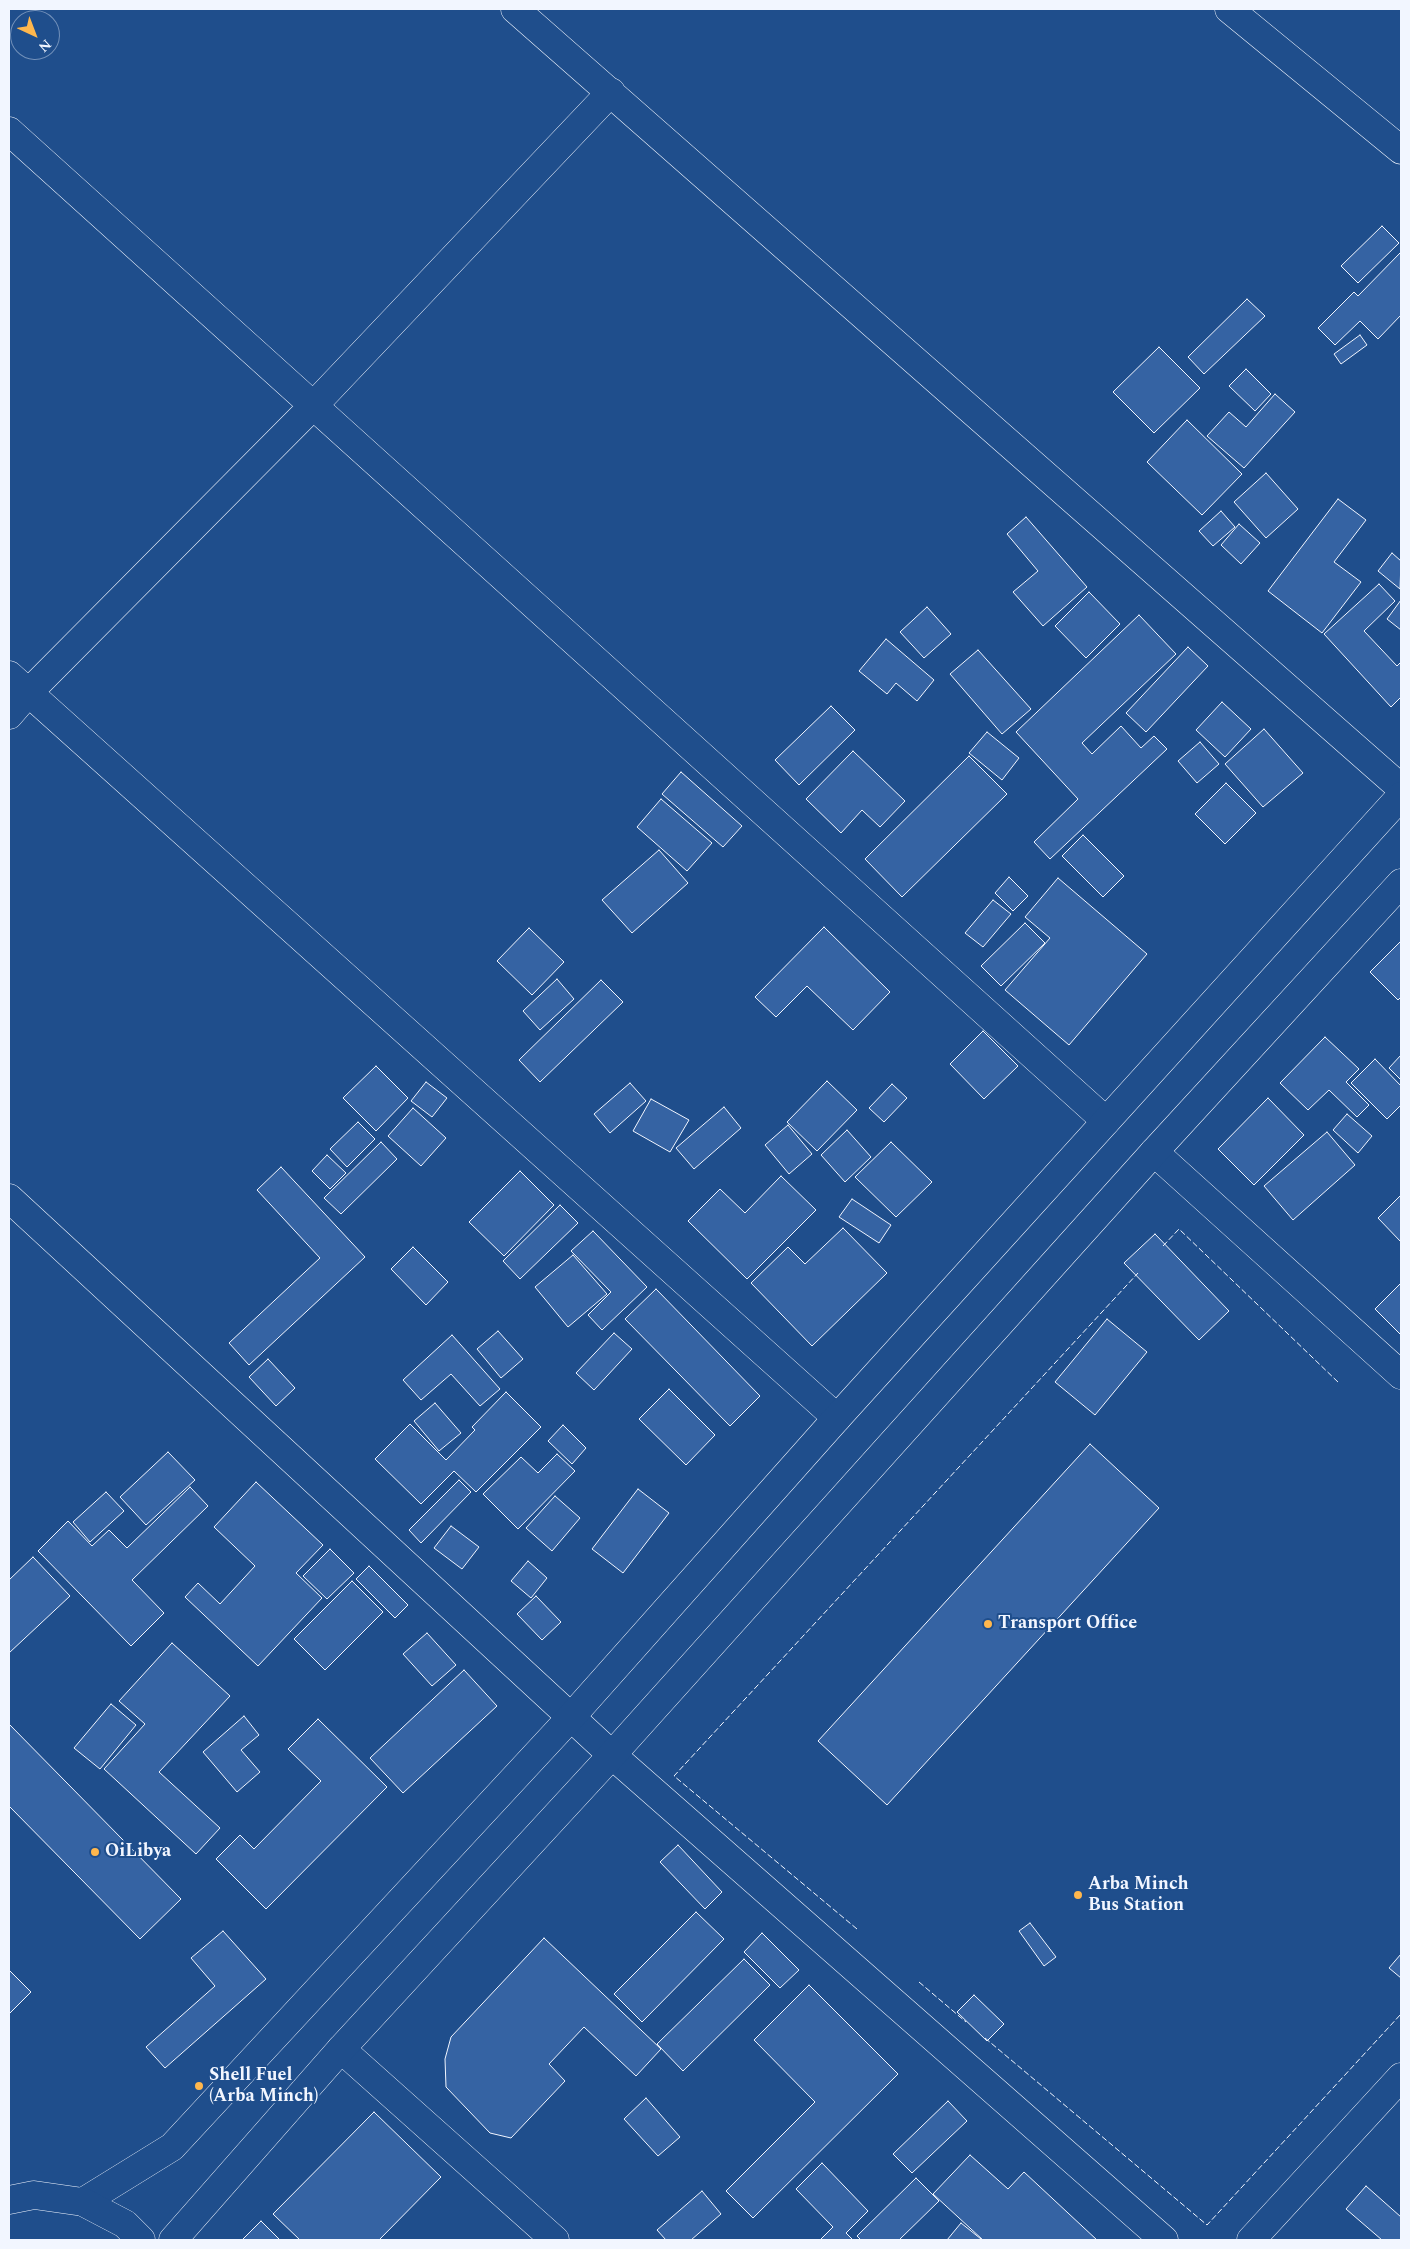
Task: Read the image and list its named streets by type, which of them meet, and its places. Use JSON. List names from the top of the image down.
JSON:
{
  "places": [
    "Transport Office",
    "OiLibya",
    "Arba Minch Bus Station",
    "Shell Fuel (Arba Minch)"
  ],
  "north": "bottom right"
}
